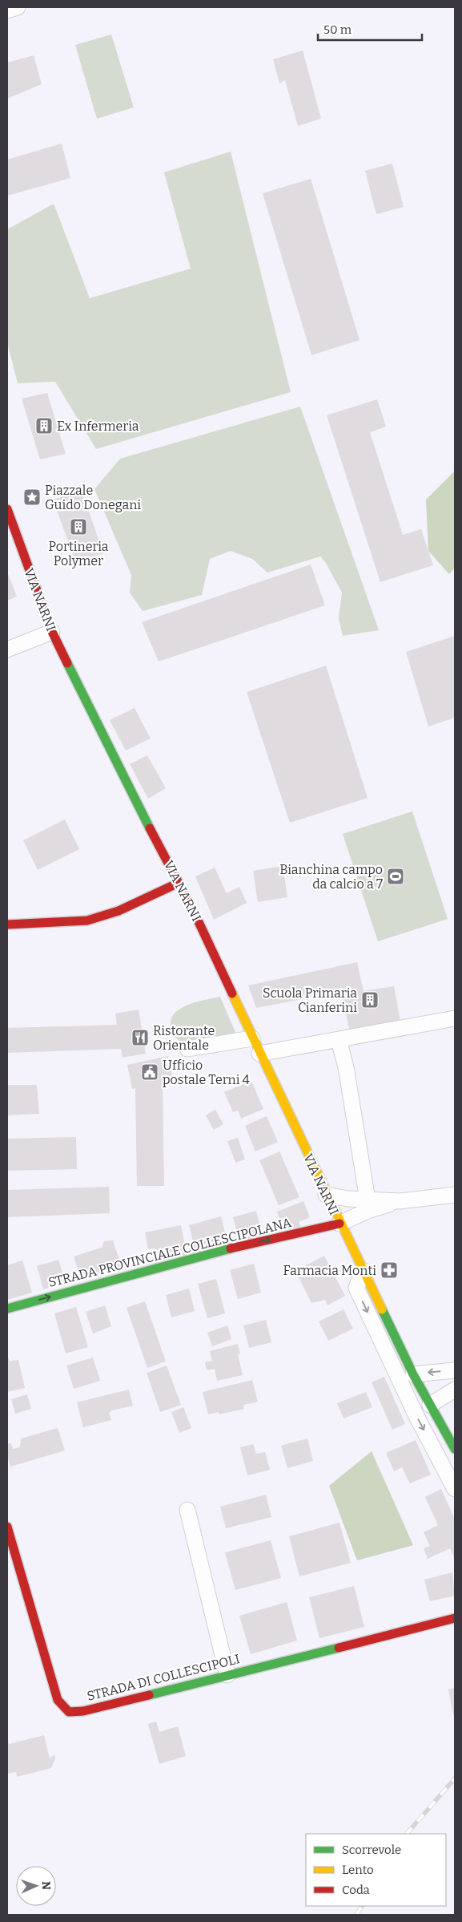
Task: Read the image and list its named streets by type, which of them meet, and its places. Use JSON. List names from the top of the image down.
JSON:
{
  "streets": {
    "street": ["VIA NARNI", "STRADA PROVINCIALE COLLESCIPOLANA", "STRADA DI COLLESCIPOLI"]
  },
  "crossings": [
    ["VIA NARNI", "STRADA PROVINCIALE COLLESCIPOLANA"]
  ],
  "one_way": ["STRADA PROVINCIALE COLLESCIPOLANA"],
  "places": {
    "building": ["Ex Infermeria", "Portineria Polymer", "Scuola Primaria Cianferini"],
    "place": ["Piazzale Guido Donegani"],
    "sports": ["Bianchina campo da calcio a 7"],
    "restaurant": ["Ristorante Orientale"],
    "public building": ["Ufficio postale Terni 4"],
    "pharmacy": ["Farmacia Monti"]
  },
  "legend": ["Scorrevole", "Lento", "Coda"],
  "scale_bar": "50 m",
  "north": "right"
}
